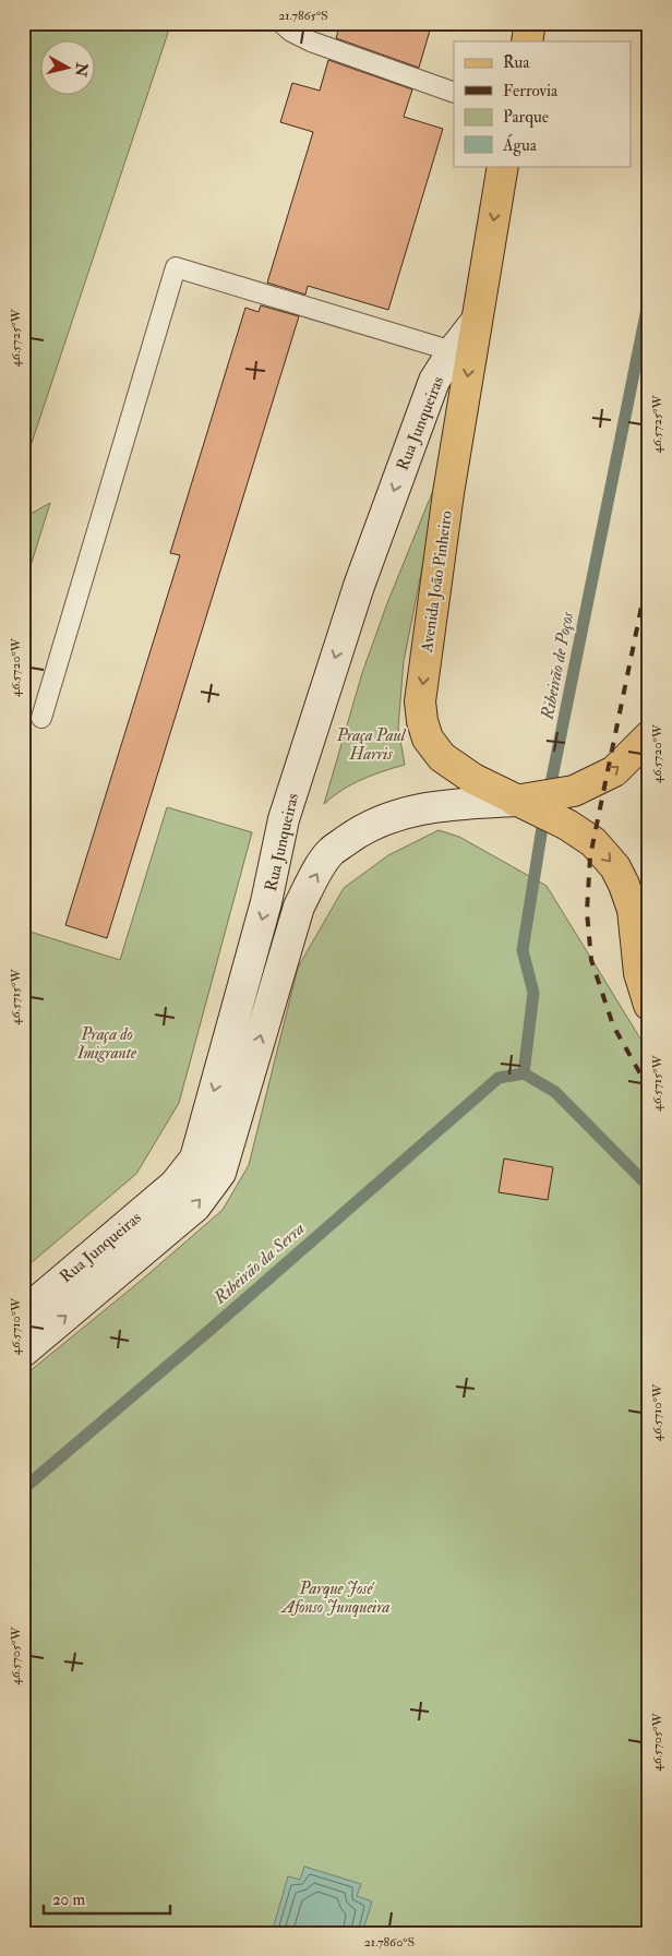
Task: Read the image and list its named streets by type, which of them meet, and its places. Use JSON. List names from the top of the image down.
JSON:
{
  "streets": {
    "main road": ["Avenida João Pinheiro"],
    "street": ["Rua Junqueiras"]
  },
  "crossings": [
    ["Rua Junqueiras", "Avenida João Pinheiro"]
  ],
  "one_way": ["Avenida João Pinheiro"],
  "water": ["Ribeirão de Poços", "Ribeirão da Serra"],
  "parks": ["Praça Paul Harris", "Praça do Imigrante", "Parque José Afonso Junqueira"],
  "legend": [
    "Rua",
    "Ferrovia",
    "Parque",
    "Água"
  ],
  "scale_bar": "20 m",
  "north": "right",
  "coordinates": [
    "21.7865°S",
    "46.5725°W",
    "46.5720°W",
    "46.5715°W",
    "46.5710°W",
    "46.5705°W",
    "21.7860°S"
  ]
}
